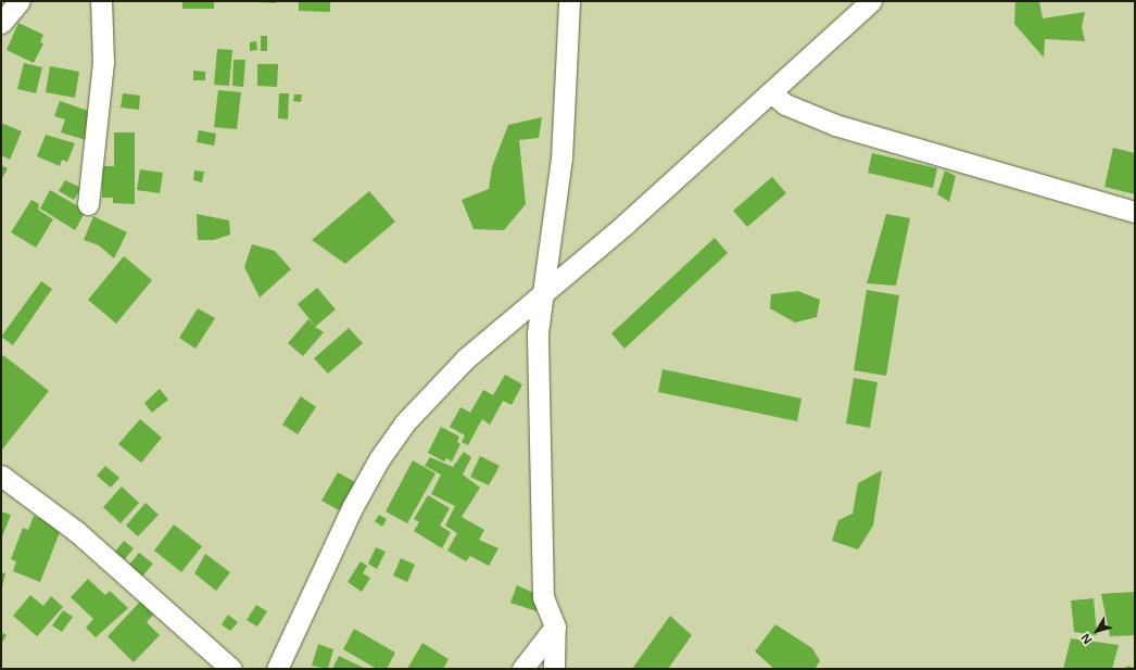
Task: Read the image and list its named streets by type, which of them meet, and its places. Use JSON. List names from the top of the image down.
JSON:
{
  "north": "bottom left"
}
